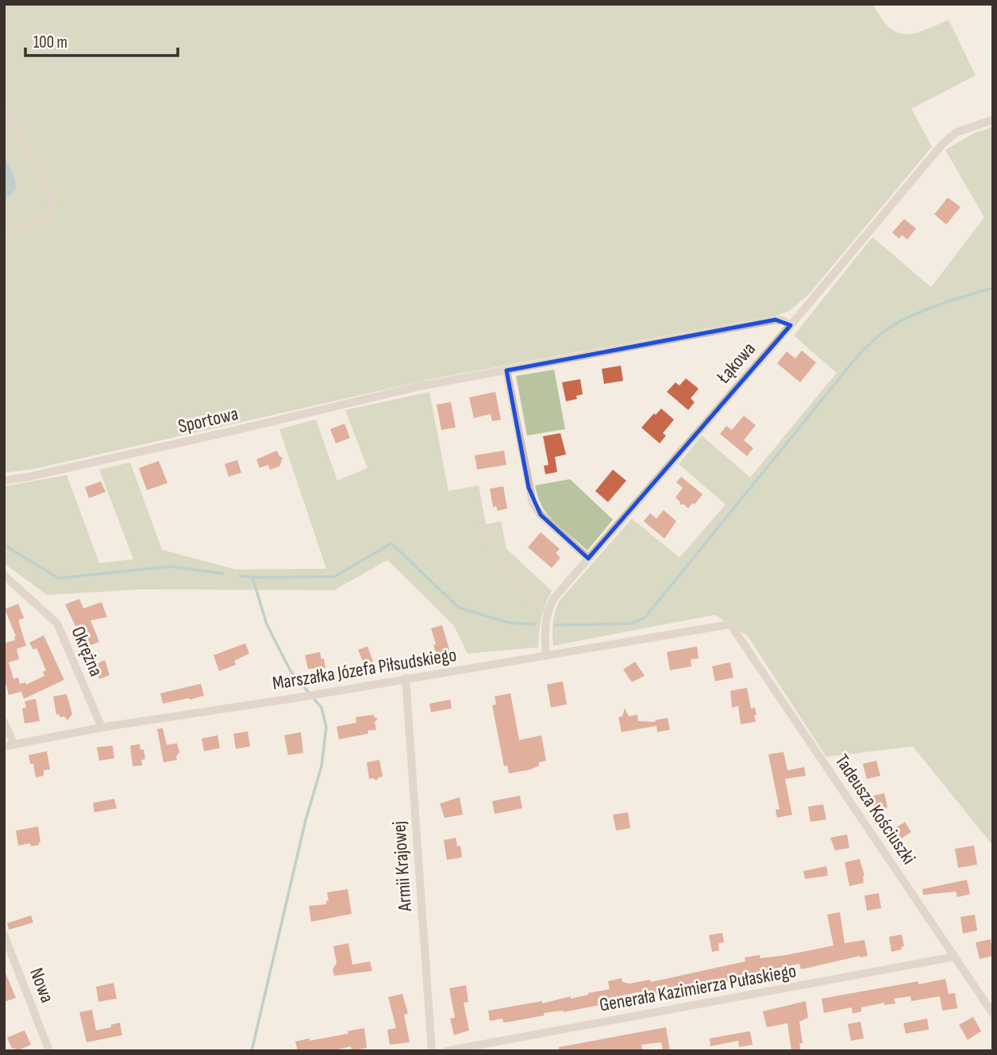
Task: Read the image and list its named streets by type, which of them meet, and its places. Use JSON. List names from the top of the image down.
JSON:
{
  "streets": {
    "street": [
      "Łąkowa",
      "Sportowa",
      "Okrężna",
      "Marszałka Józefa Piłsudskiego",
      "Tadeusza Kościuszki",
      "Armii Krajowej",
      "Nowa",
      "Generała Kazimierza Pułaskiego"
    ]
  },
  "crossings": [
    ["Łąkowa", "Sportowa"],
    ["Łąkowa", "Marszałka Józefa Piłsudskiego"],
    ["Okrężna", "Marszałka Józefa Piłsudskiego"],
    ["Marszałka Józefa Piłsudskiego", "Tadeusza Kościuszki"],
    ["Marszałka Józefa Piłsudskiego", "Armii Krajowej"],
    ["Tadeusza Kościuszki", "Generała Kazimierza Pułaskiego"]
  ],
  "scale_bar": "100 m"
}
